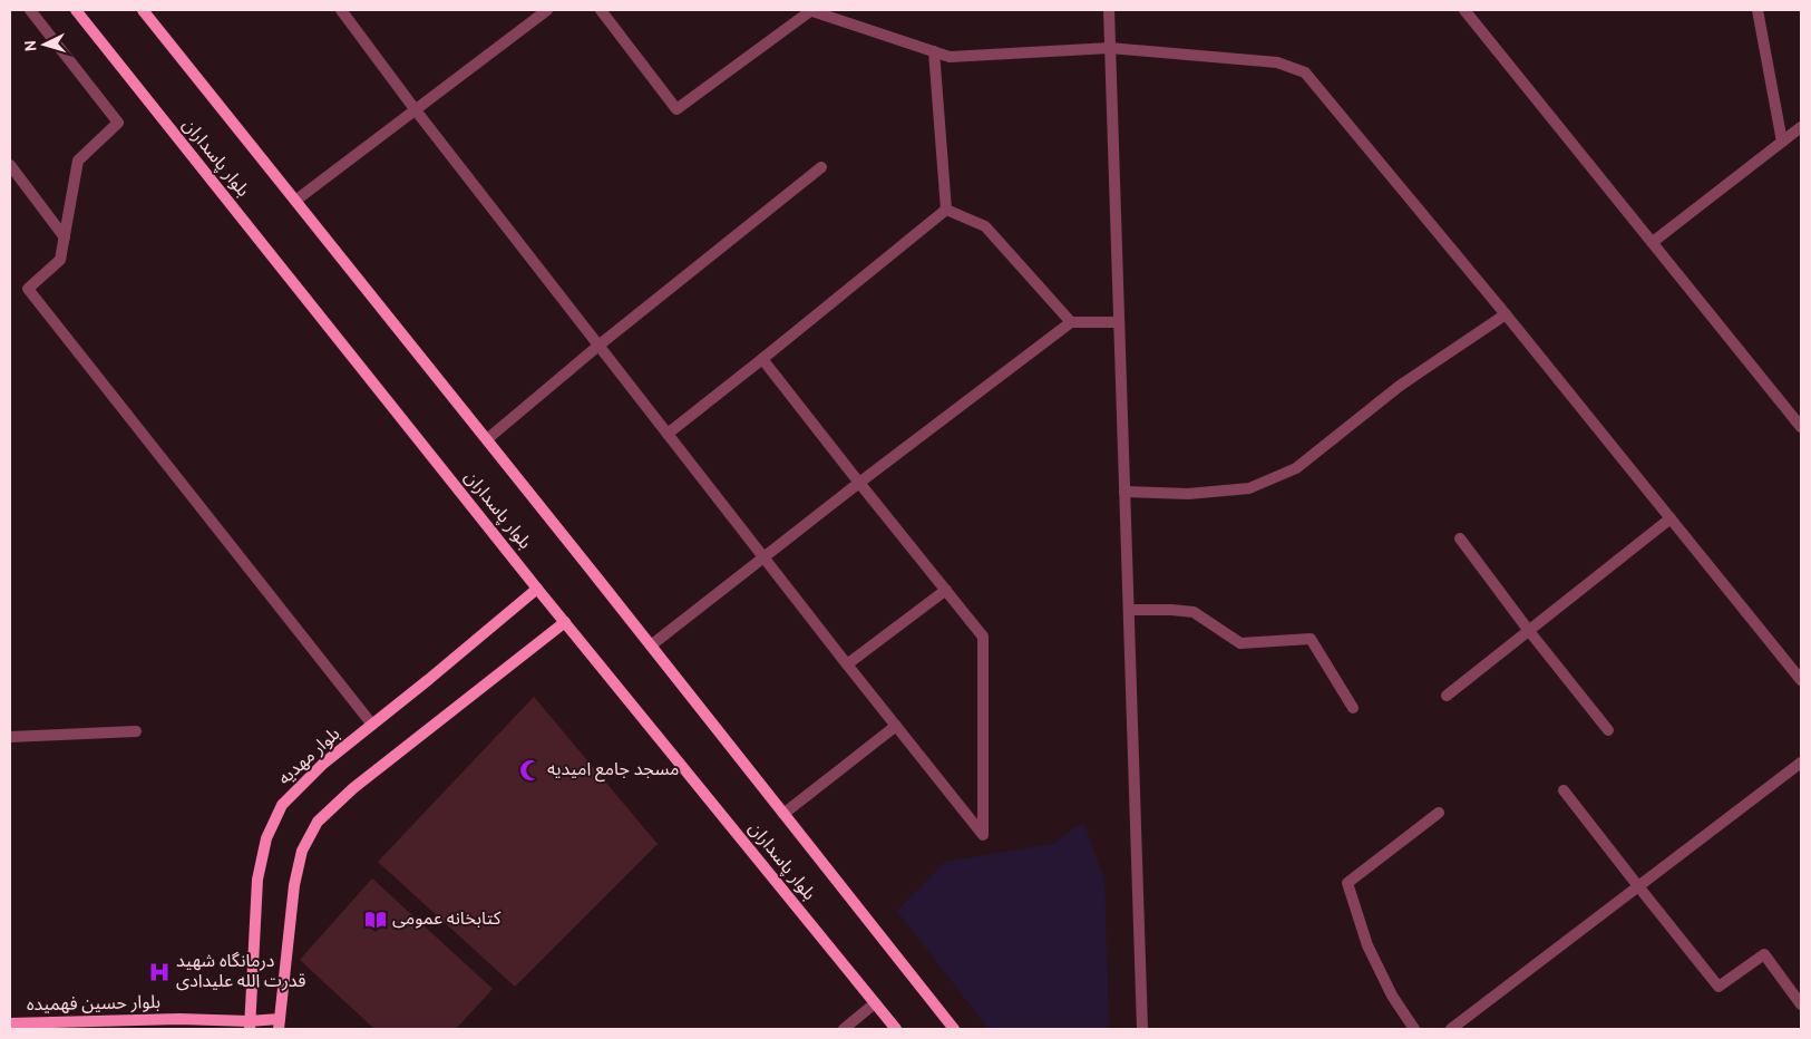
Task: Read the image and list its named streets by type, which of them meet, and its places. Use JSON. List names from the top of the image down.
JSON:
{
  "streets": {
    "main road": ["بلوار پاسداران", "بلوار مهدیه", "بلوار حسین فهمیده"]
  },
  "crossings": [
    ["بلوار پاسداران", "بلوار مهدیه"],
    ["بلوار مهدیه", "بلوار حسین فهمیده"]
  ],
  "places": {
    "mosque": ["مسجد جامع امیدیه"],
    "library": ["کتابخانه عمومی"],
    "hospital": ["درمانگاه شهید قدرت الله علیدادی"]
  },
  "north": "left"
}
